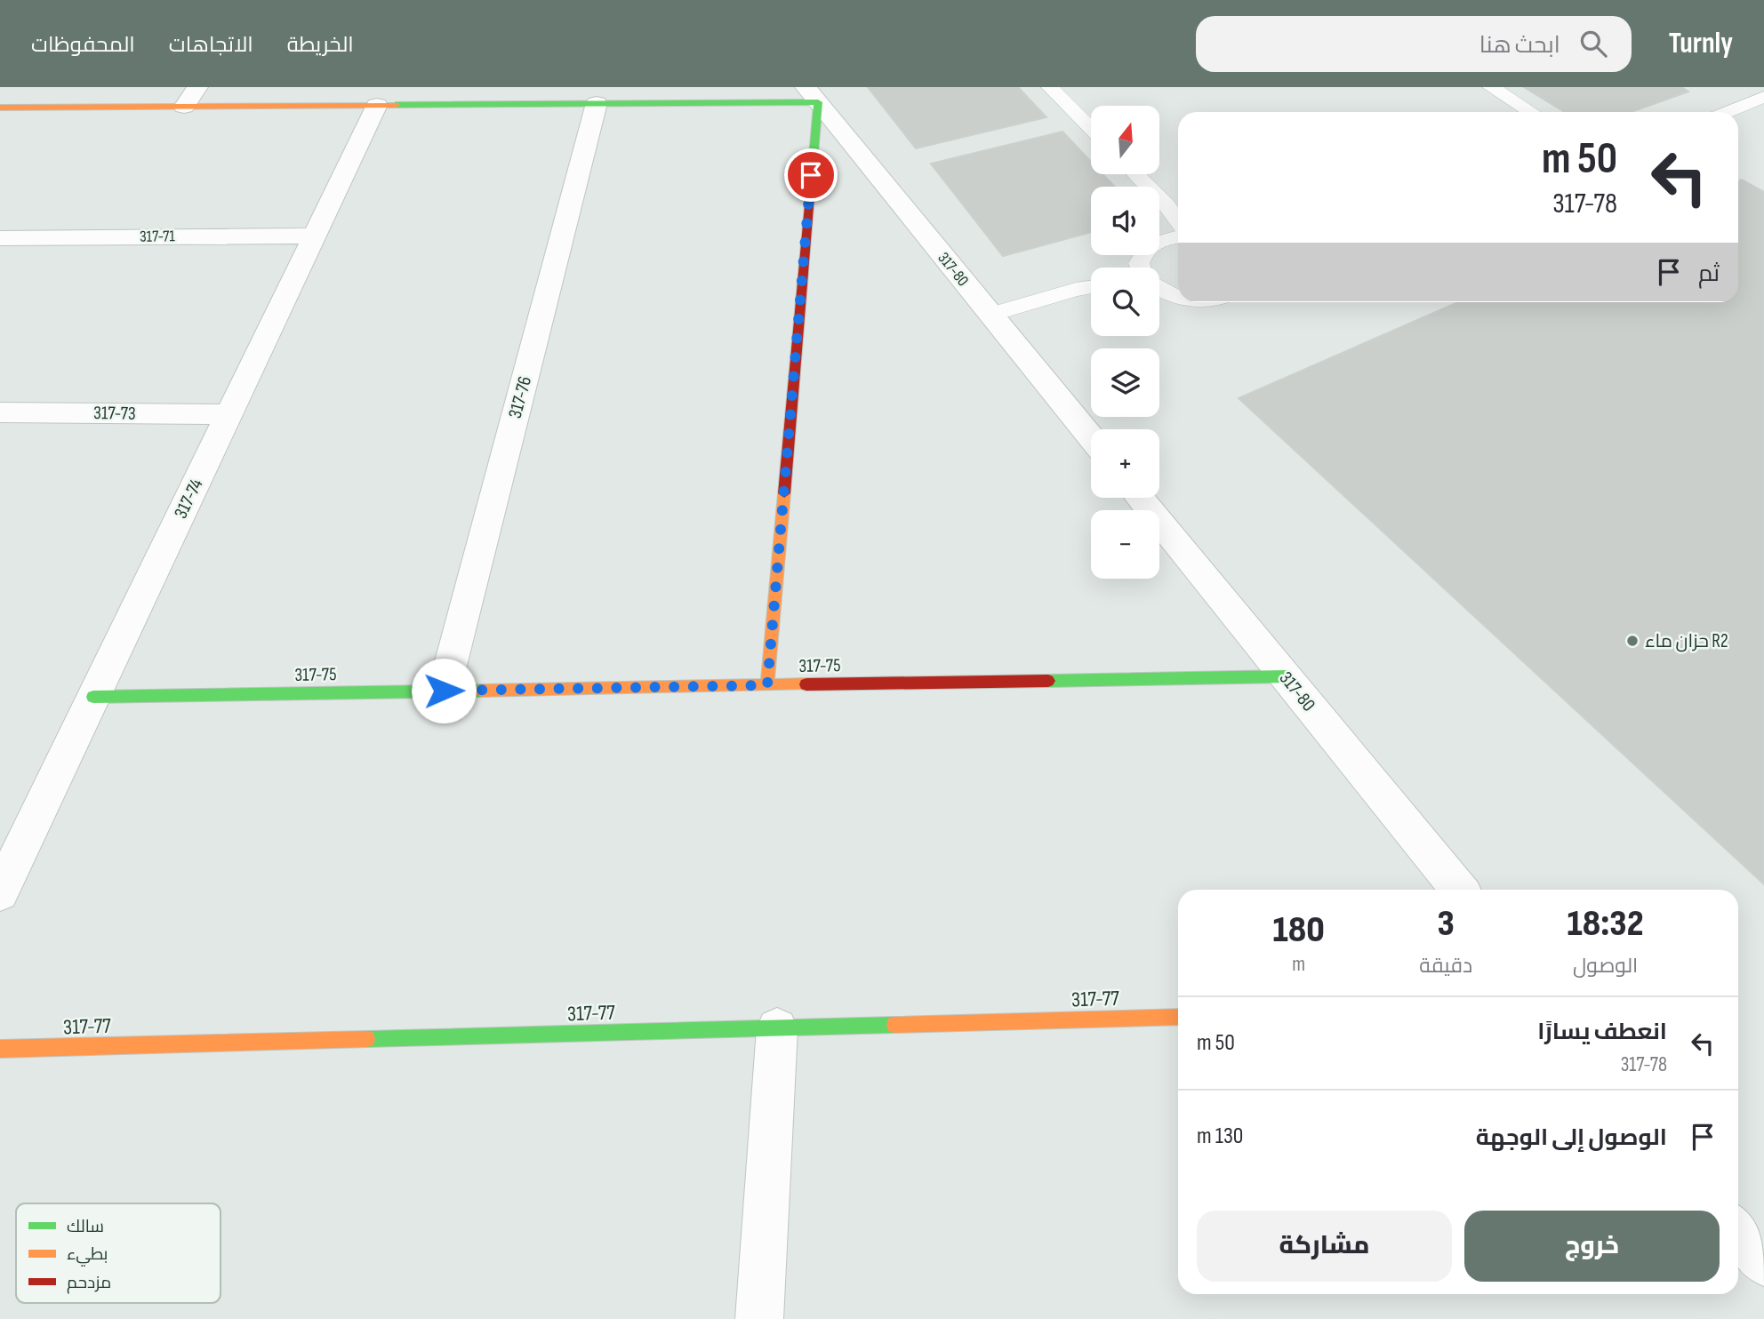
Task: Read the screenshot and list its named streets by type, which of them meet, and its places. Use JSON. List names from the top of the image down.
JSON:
{
  "streets": {
    "street": [
      "317-71",
      "317-80",
      "317-76",
      "317-73",
      "317-74",
      "317-75",
      "317-77"
    ]
  },
  "crossings": [
    ["317-71", "317-74"],
    ["317-80", "317-75"],
    ["317-76", "317-75"],
    ["317-73", "317-74"],
    ["317-74", "317-75"]
  ],
  "places": ["حزان ماء R2"],
  "legend": ["سالك", "بطيء", "مزدحم"],
  "north": "top",
  "page": {
    "header": "Turnly",
    "search": "ابحث هنا",
    "nav": ["الخريطة", "الاتجاهات", "المحفوظات"],
    "map_buttons": ["+", "−"],
    "turn": ["50 m", "317-78"],
    "then": "ثم",
    "eta": [
      "18:32",
      "الوصول",
      "3",
      "دقيقة",
      "180",
      "m"
    ],
    "list": [
      {
        "name": "انعطف يسارًا",
        "note": "317-78",
        "value": "50 m"
      },
      {
        "name": "الوصول إلى الوجهة",
        "value": "130 m"
      }
    ],
    "buttons": ["خروج", "مشاركة"]
  }
}
